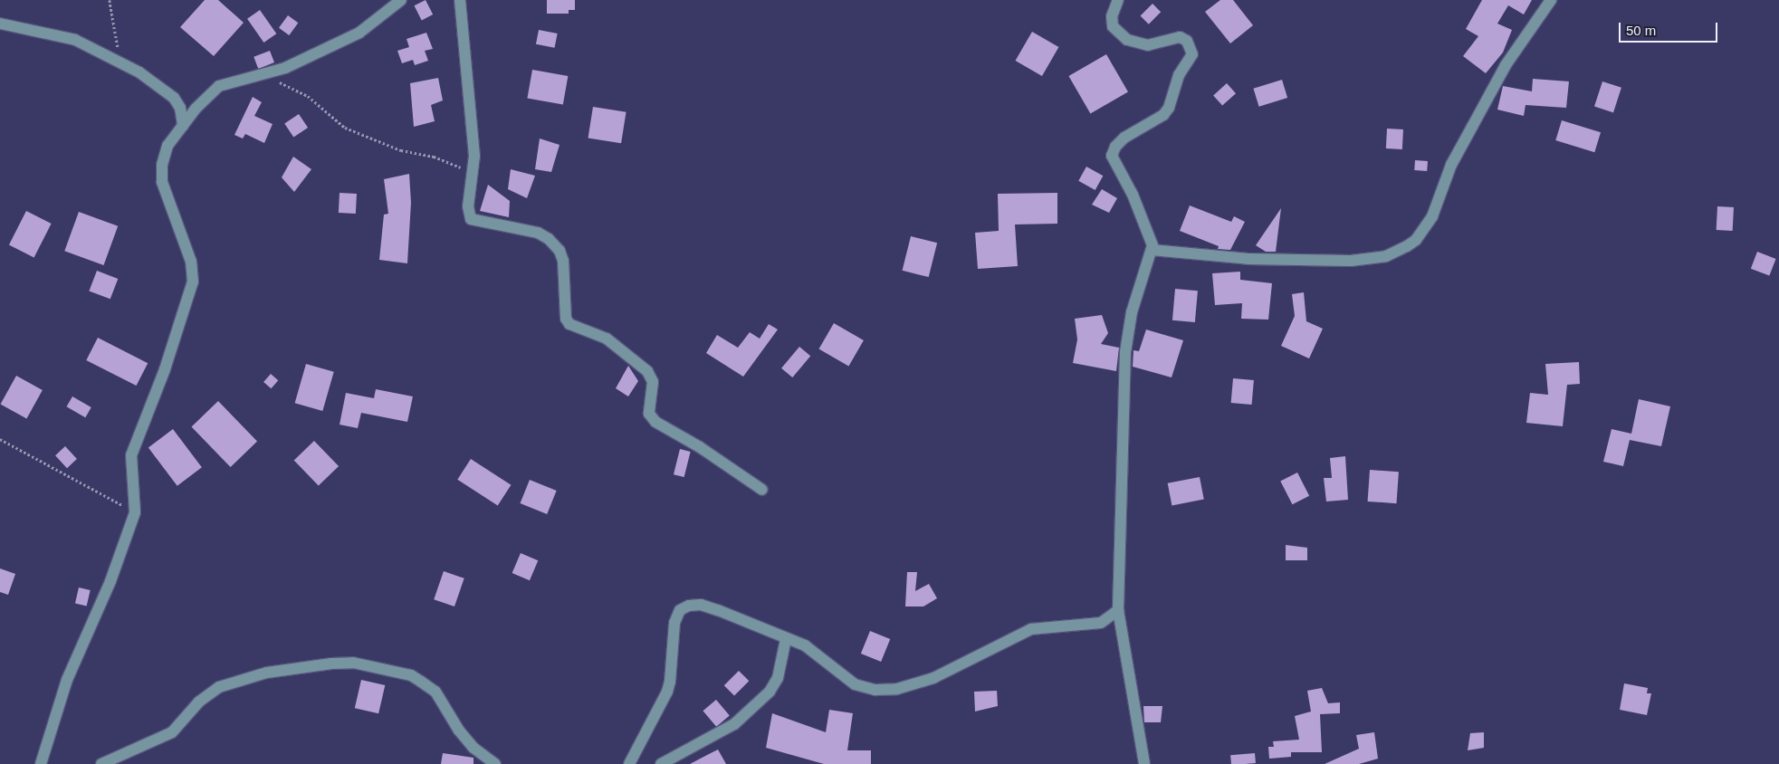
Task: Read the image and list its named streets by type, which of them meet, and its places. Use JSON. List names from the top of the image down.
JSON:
{
  "scale_bar": "50 m"
}
